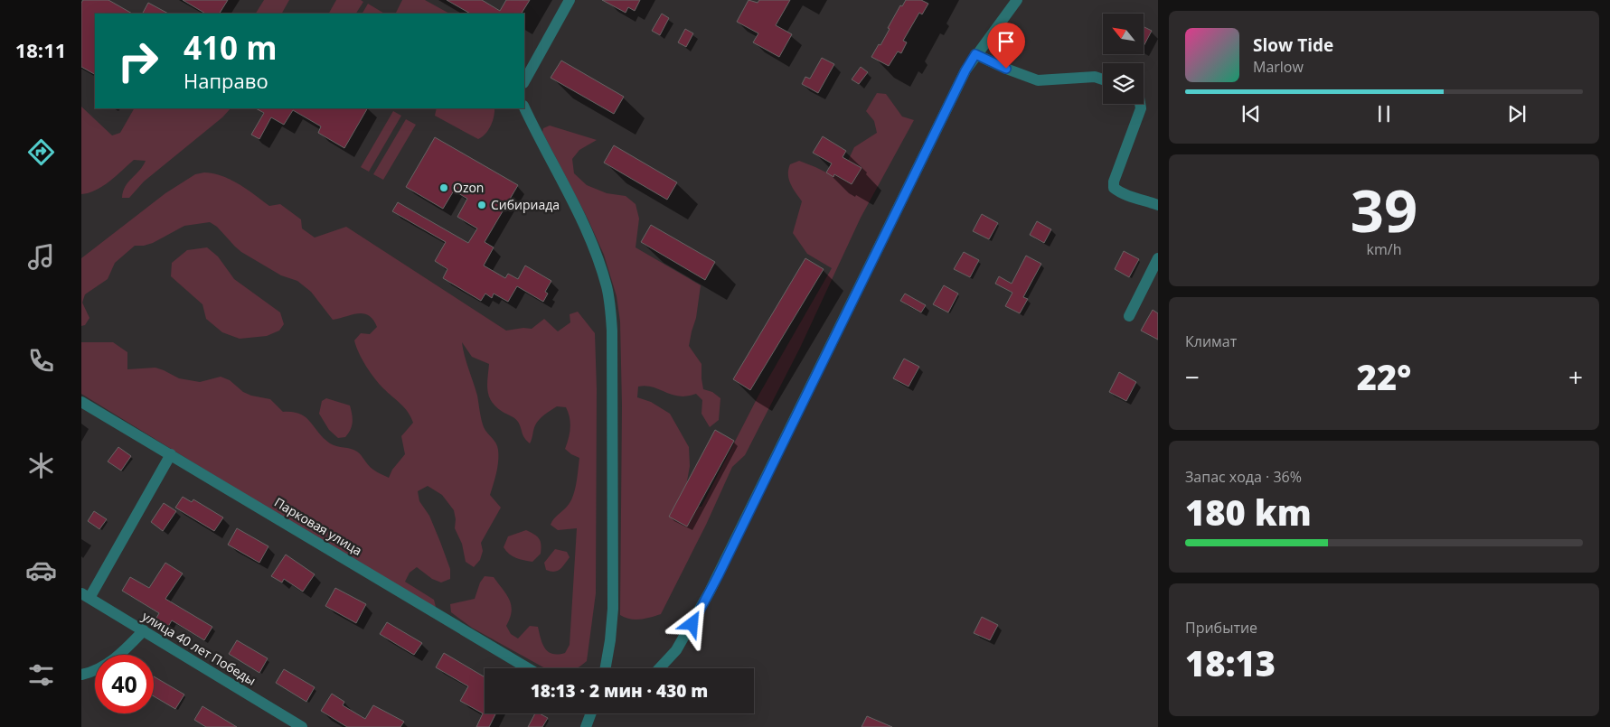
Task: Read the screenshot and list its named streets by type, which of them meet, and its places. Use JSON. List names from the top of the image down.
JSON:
{
  "streets": {
    "street": ["Парковая улица", "улица 40 лет Победы"]
  },
  "places": ["Ozon", "Сибириада"],
  "north": "top left",
  "page": {
    "tabs": "18:11",
    "turn": ["410 m", "Направо"],
    "song": ["Slow Tide", "Marlow"],
    "tile": [
      ["39", "km/h"],
      "Климат",
      ["Запас хода · 36%", "180 km"],
      ["Прибытие", "18:13"]
    ],
    "heat": ["−", "22°", "+"],
    "limit": "40",
    "trip": "18:13 · 2 мин · 430 m"
  }
}
